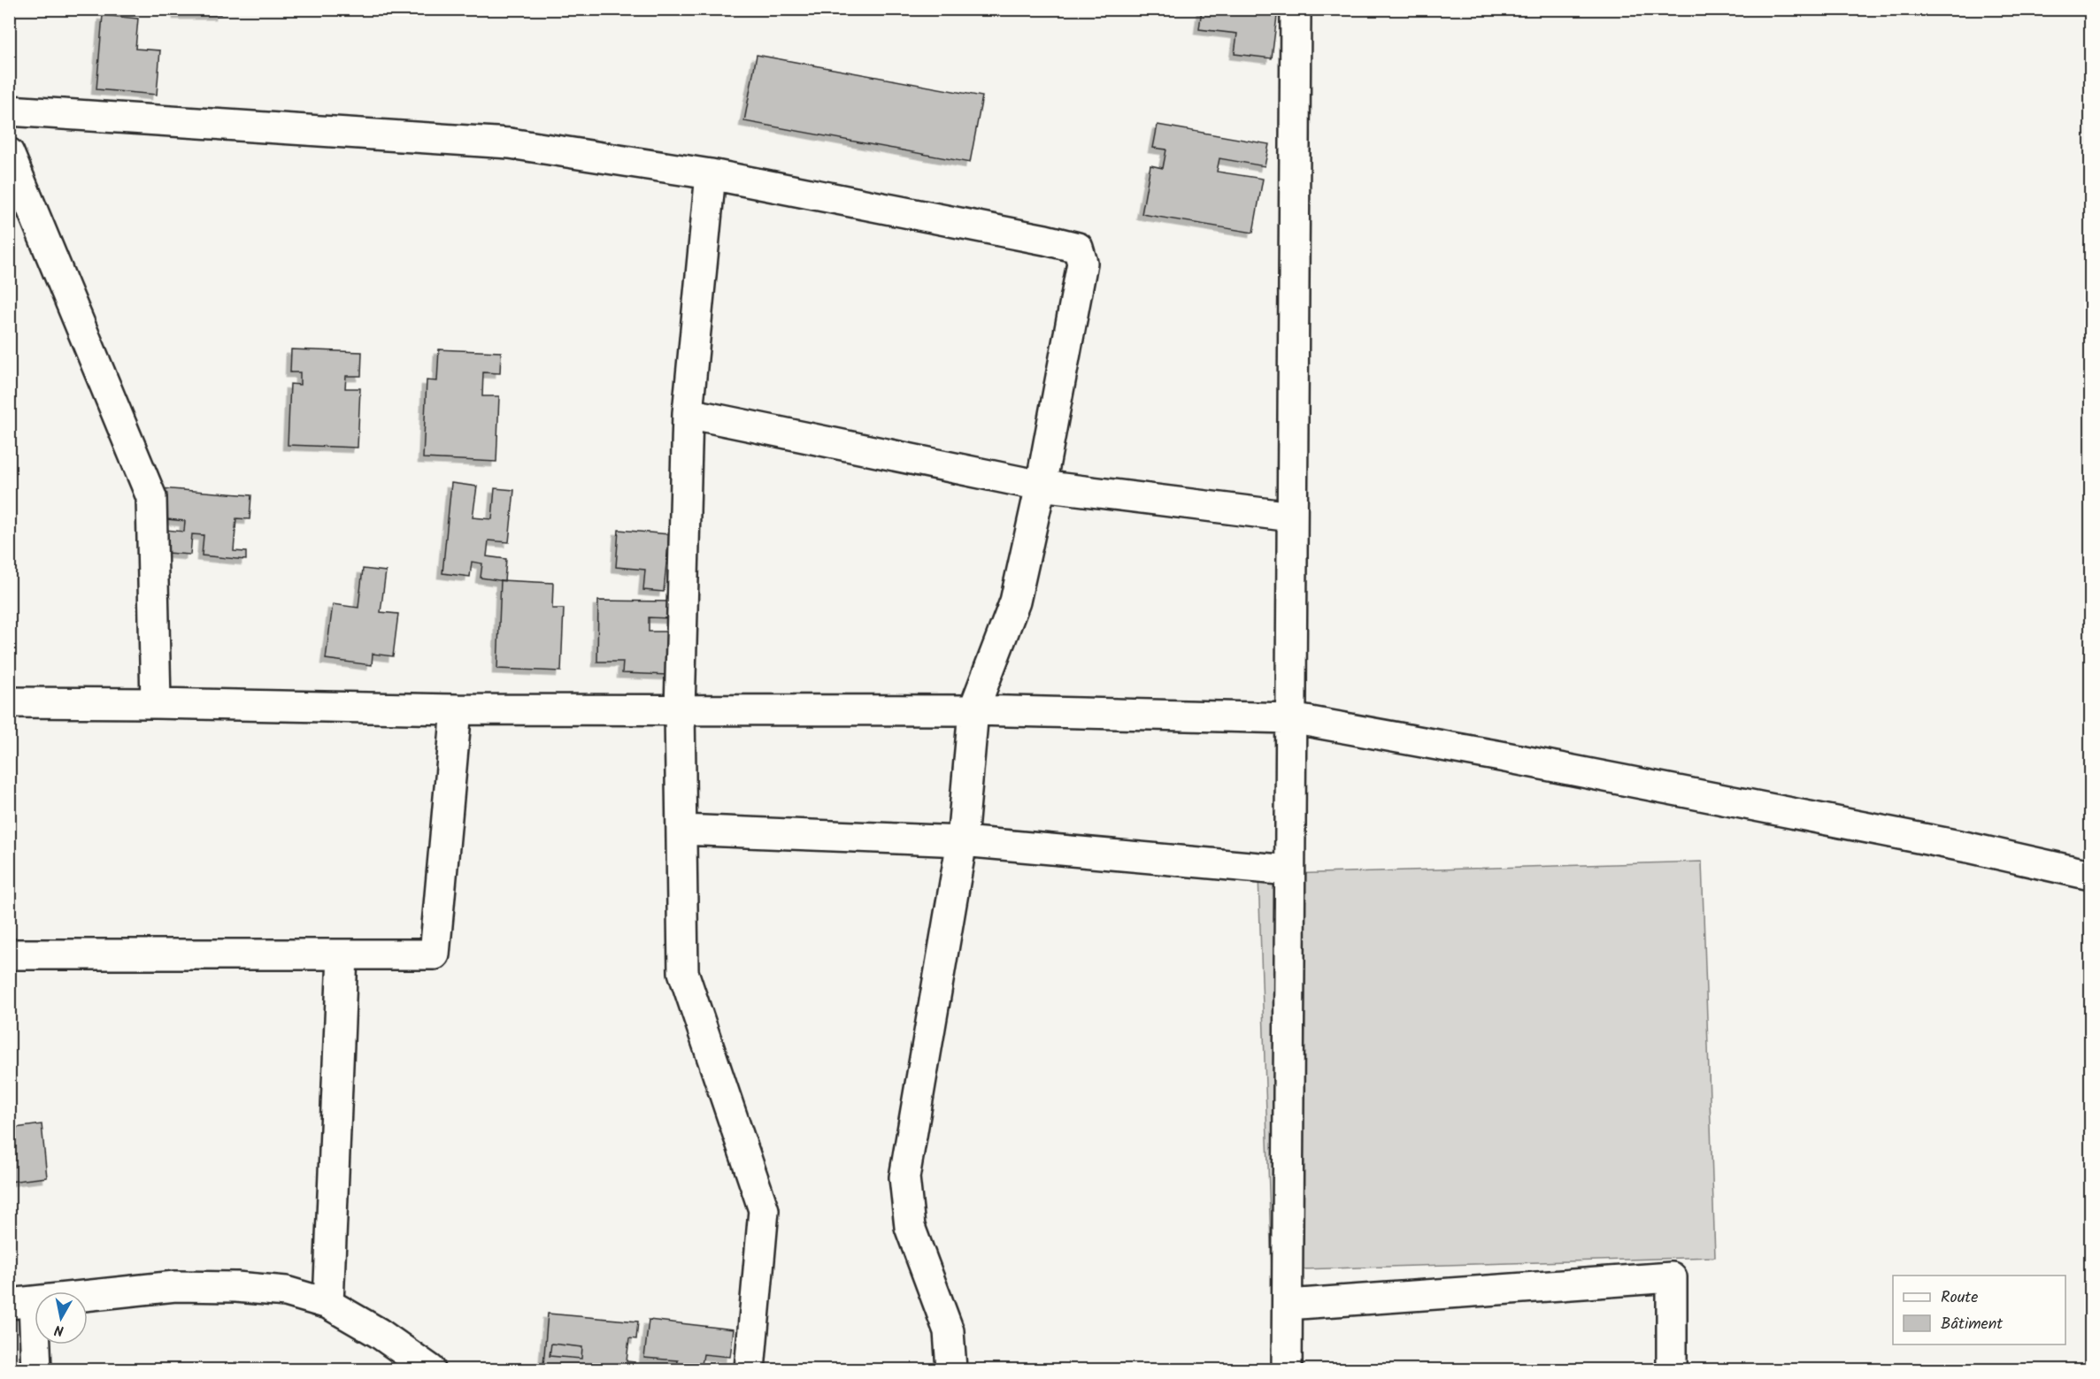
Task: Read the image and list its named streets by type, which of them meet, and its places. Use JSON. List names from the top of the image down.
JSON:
{
  "legend": ["Route", "Bâtiment"],
  "north": "bottom"
}
